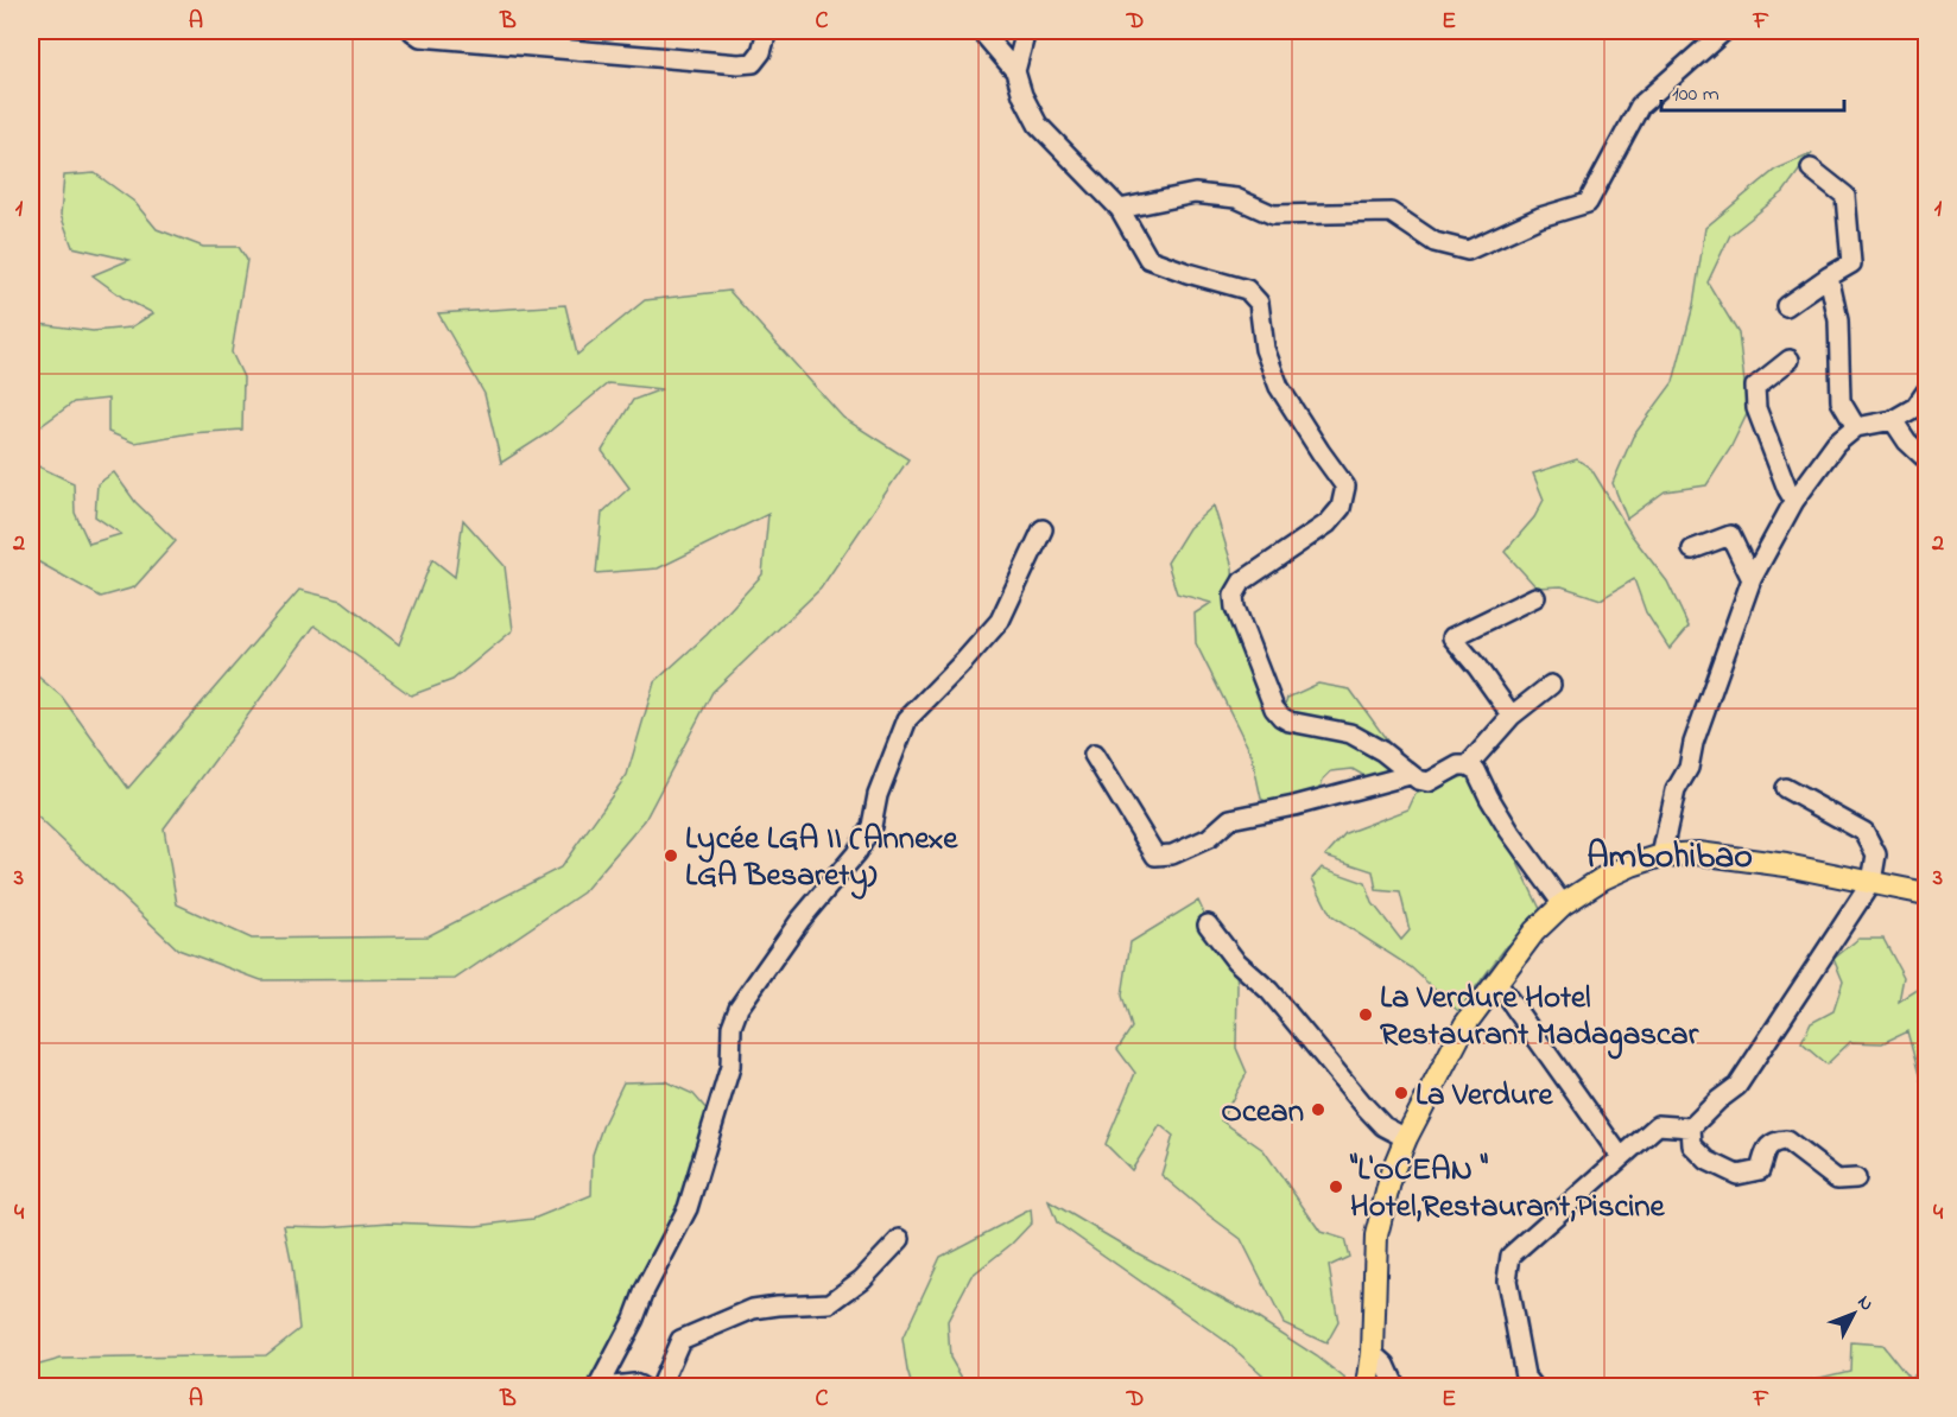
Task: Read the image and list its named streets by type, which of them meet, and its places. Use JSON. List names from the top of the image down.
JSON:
{
  "districts": ["Ambohibao"],
  "places": [
    "Lycée LGA II (Annexe LGA Besarety)",
    "La Verdure Hotel Restaurant Madagascar",
    "La Verdure",
    "Ocean",
    "\"L'OCEAN \" Hotel,Restaurant,Piscine"
  ],
  "scale_bar": "100 m",
  "north": "top right",
  "grid": {
    "columns": [
      "A",
      "B",
      "C",
      "D",
      "E",
      "F"
    ],
    "rows": [
      "1",
      "2",
      "3",
      "4"
    ]
  }
}
